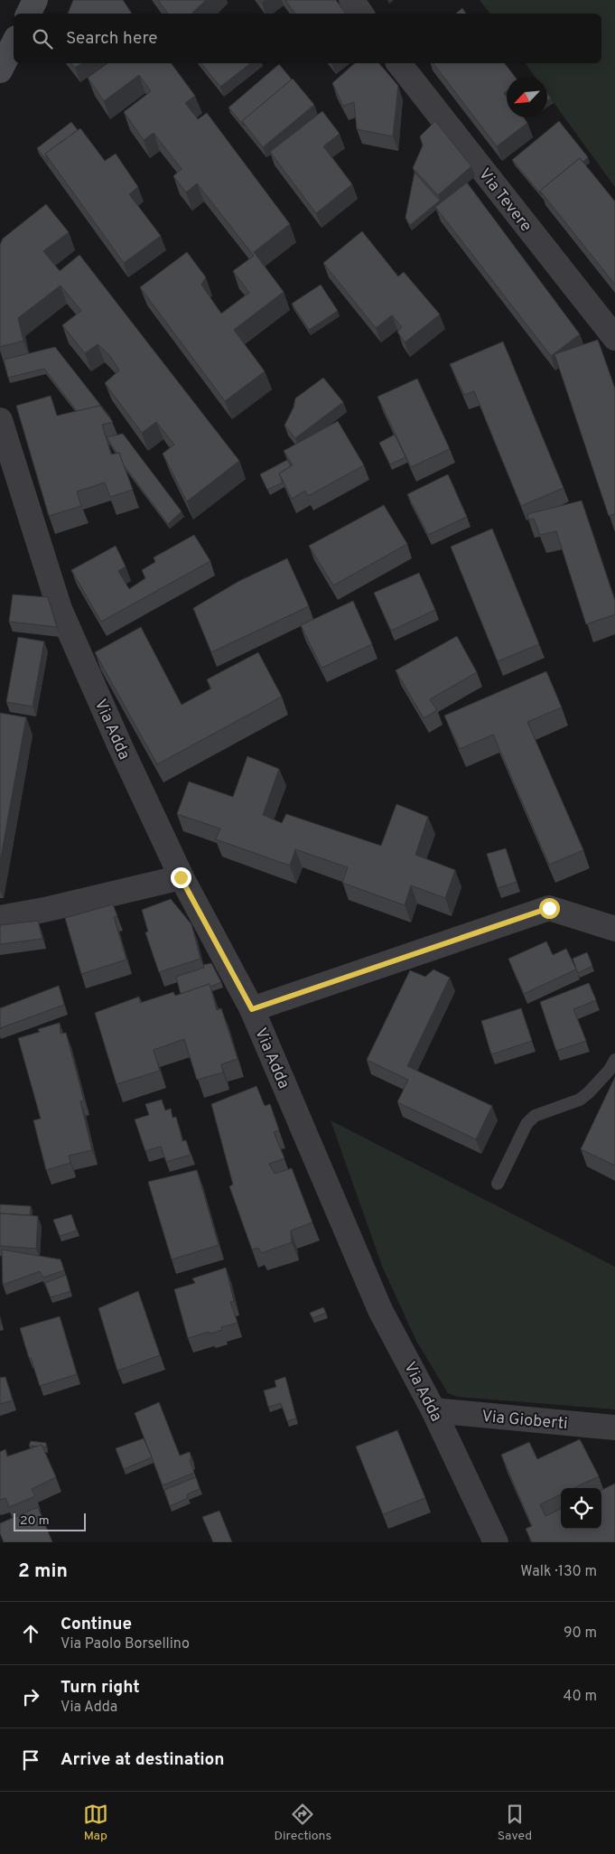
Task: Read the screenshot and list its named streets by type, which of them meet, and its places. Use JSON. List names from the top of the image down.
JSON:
{
  "streets": {
    "street": ["Via Tevere", "Via Adda", "Via Gioberti"]
  },
  "crossings": [
    ["Via Adda", "Via Gioberti"]
  ],
  "scale_bar": "20 m",
  "north": "bottom left",
  "page": {
    "search": "Search here",
    "scale": "20 m",
    "heading": ["2 min", "Walk · 130 m"],
    "list": [
      ["Continue", "Via Paolo Borsellino", "90 m"],
      ["Turn right", "Via Adda", "40 m"],
      "Arrive at destination"
    ],
    "nav": ["Map", "Directions", "Saved"]
  }
}
